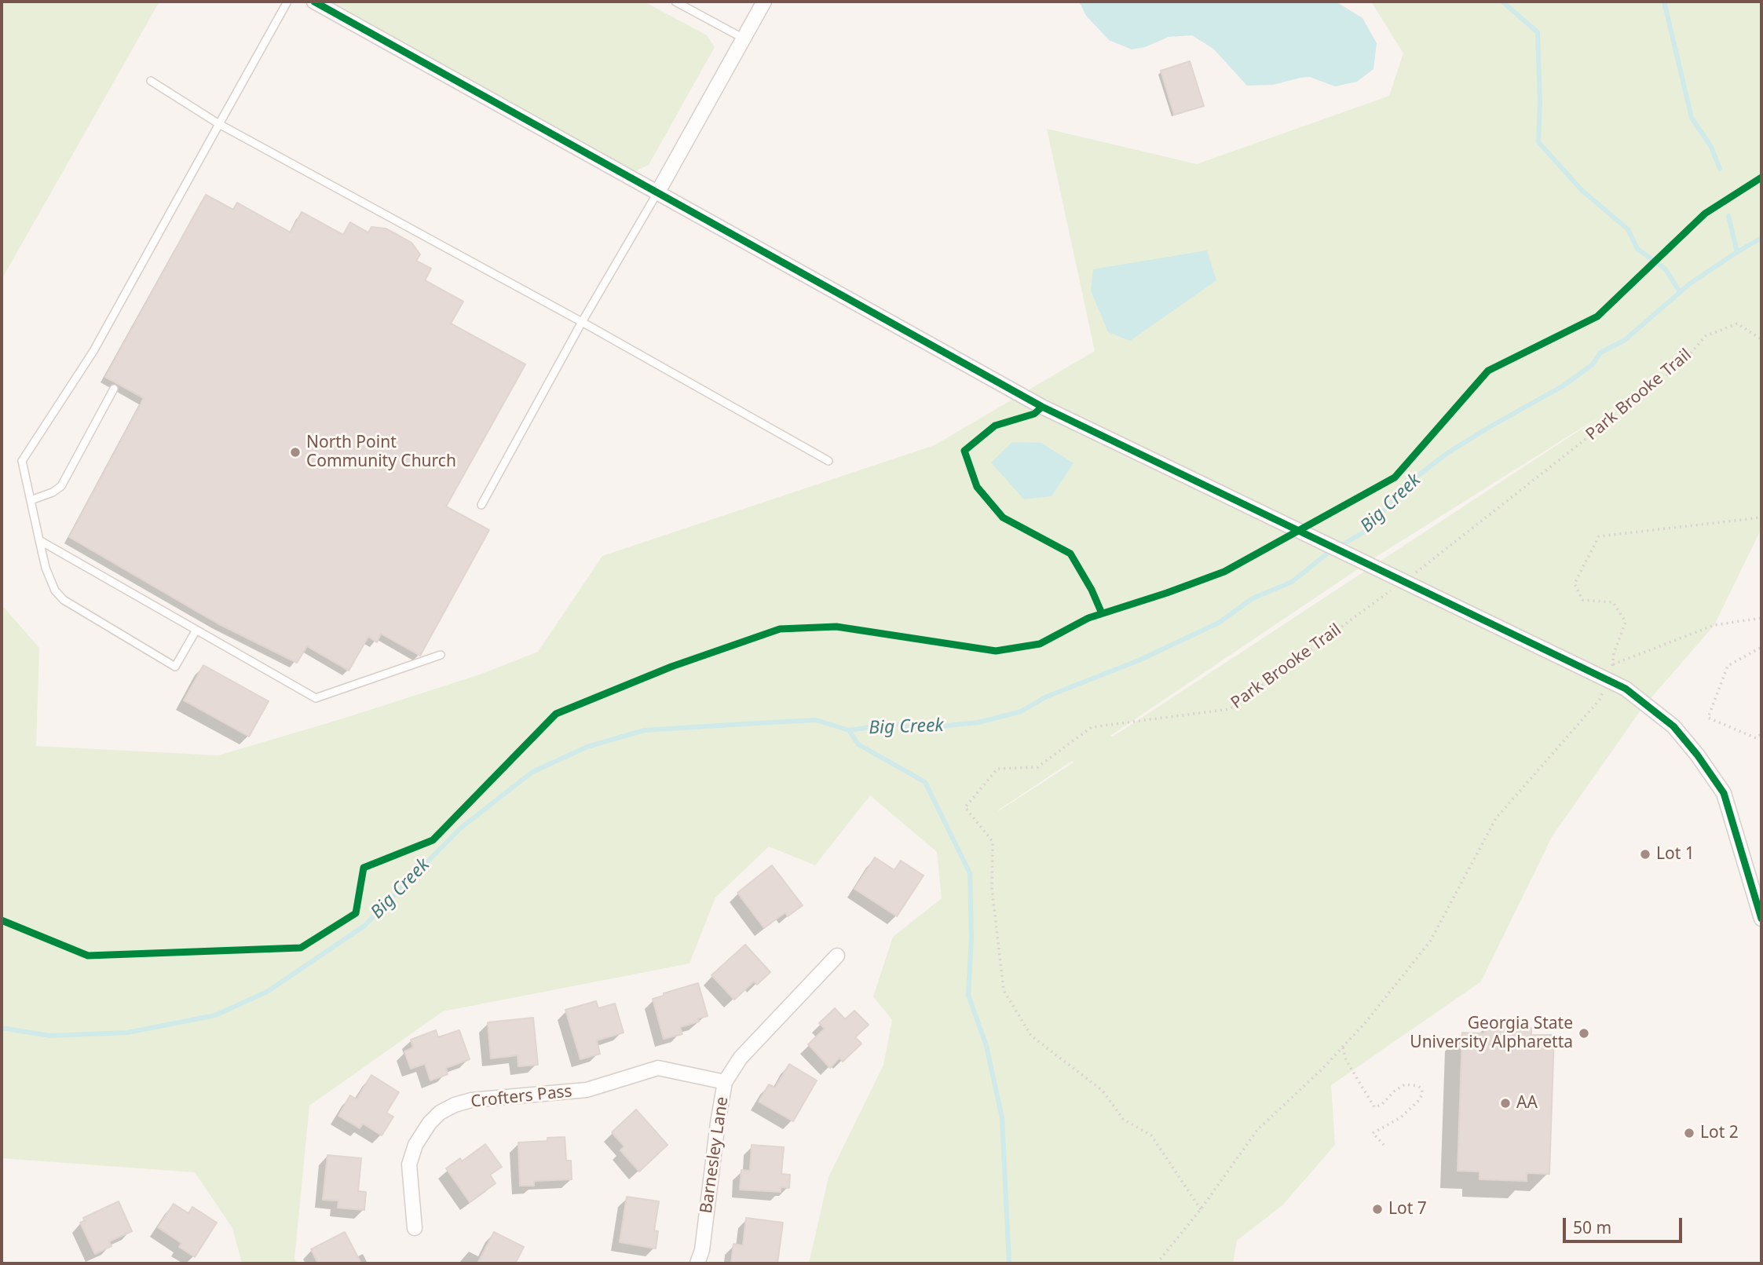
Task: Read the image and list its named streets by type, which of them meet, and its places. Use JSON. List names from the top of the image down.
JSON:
{
  "streets": {
    "street": ["Crofters Pass", "Barnesley Lane"],
    "path": ["Park Brooke Trail"]
  },
  "crossings": [
    ["Crofters Pass", "Barnesley Lane"]
  ],
  "water": ["Big Creek"],
  "places": [
    "North Point Community Church",
    "Lot 1",
    "Georgia State University Alpharetta",
    "AA",
    "Lot 2",
    "Lot 7"
  ],
  "scale_bar": "50 m"
}
